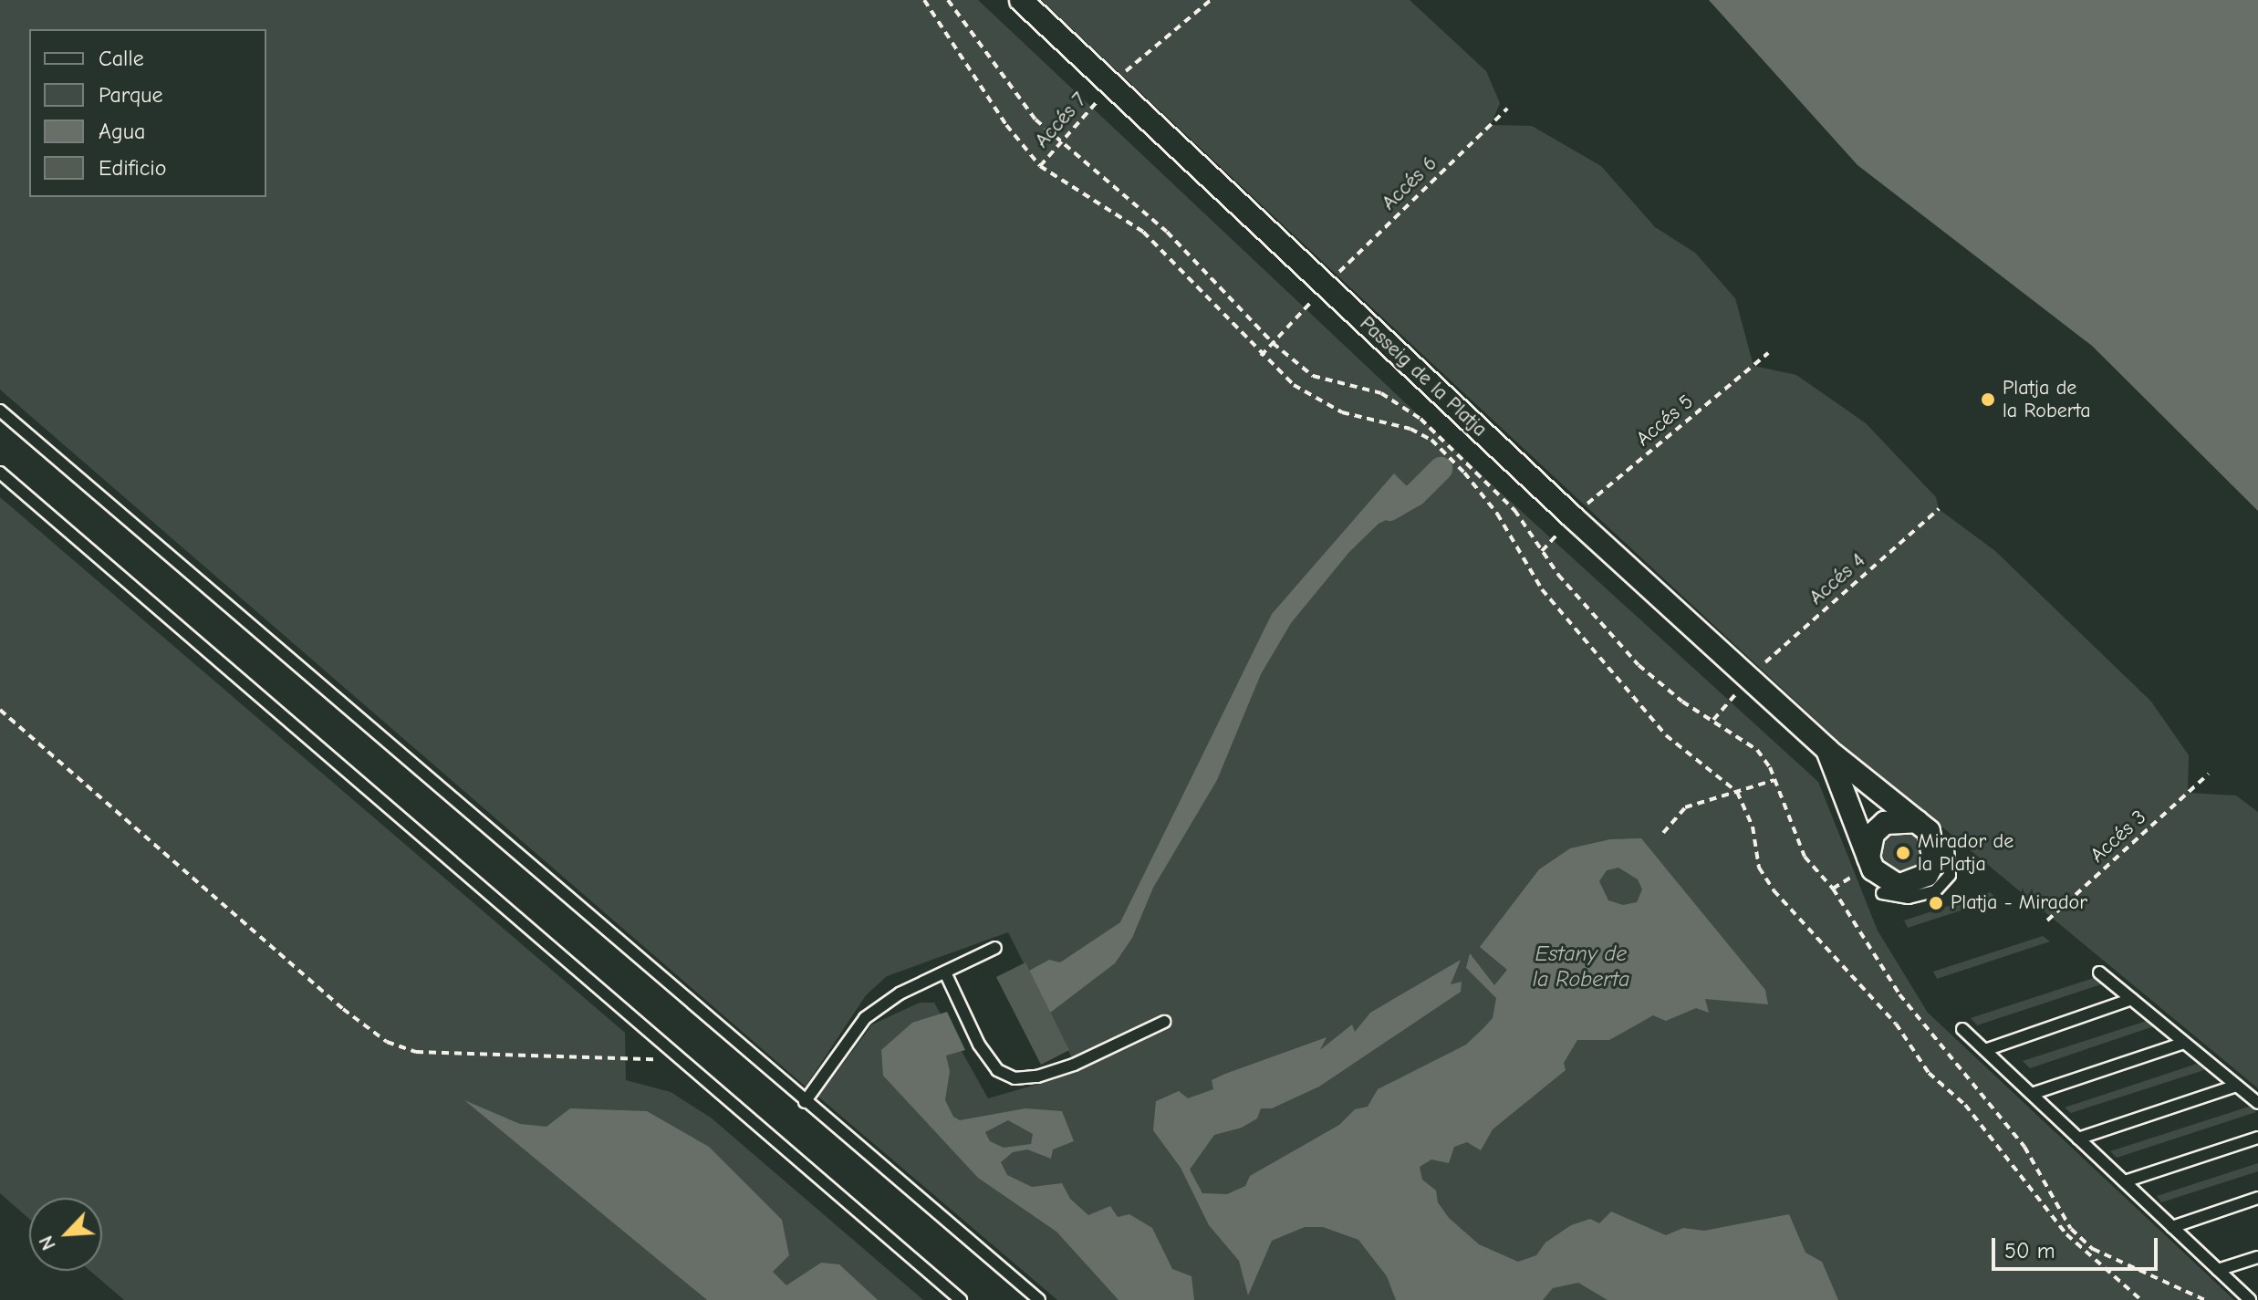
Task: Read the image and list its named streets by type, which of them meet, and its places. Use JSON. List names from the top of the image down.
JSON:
{
  "streets": {
    "street": ["Passeig de la Platja"],
    "path": [
      "Accés 7",
      "Accés 6",
      "Accés 5",
      "Accés 4",
      "Accés 3"
    ]
  },
  "water": ["Estany de la Roberta"],
  "places": ["Platja de la Roberta", "Mirador de la Platja", "Platja - Mirador"],
  "legend": [
    "Calle",
    "Parque",
    "Agua",
    "Edificio"
  ],
  "scale_bar": "50 m",
  "north": "bottom left"
}
